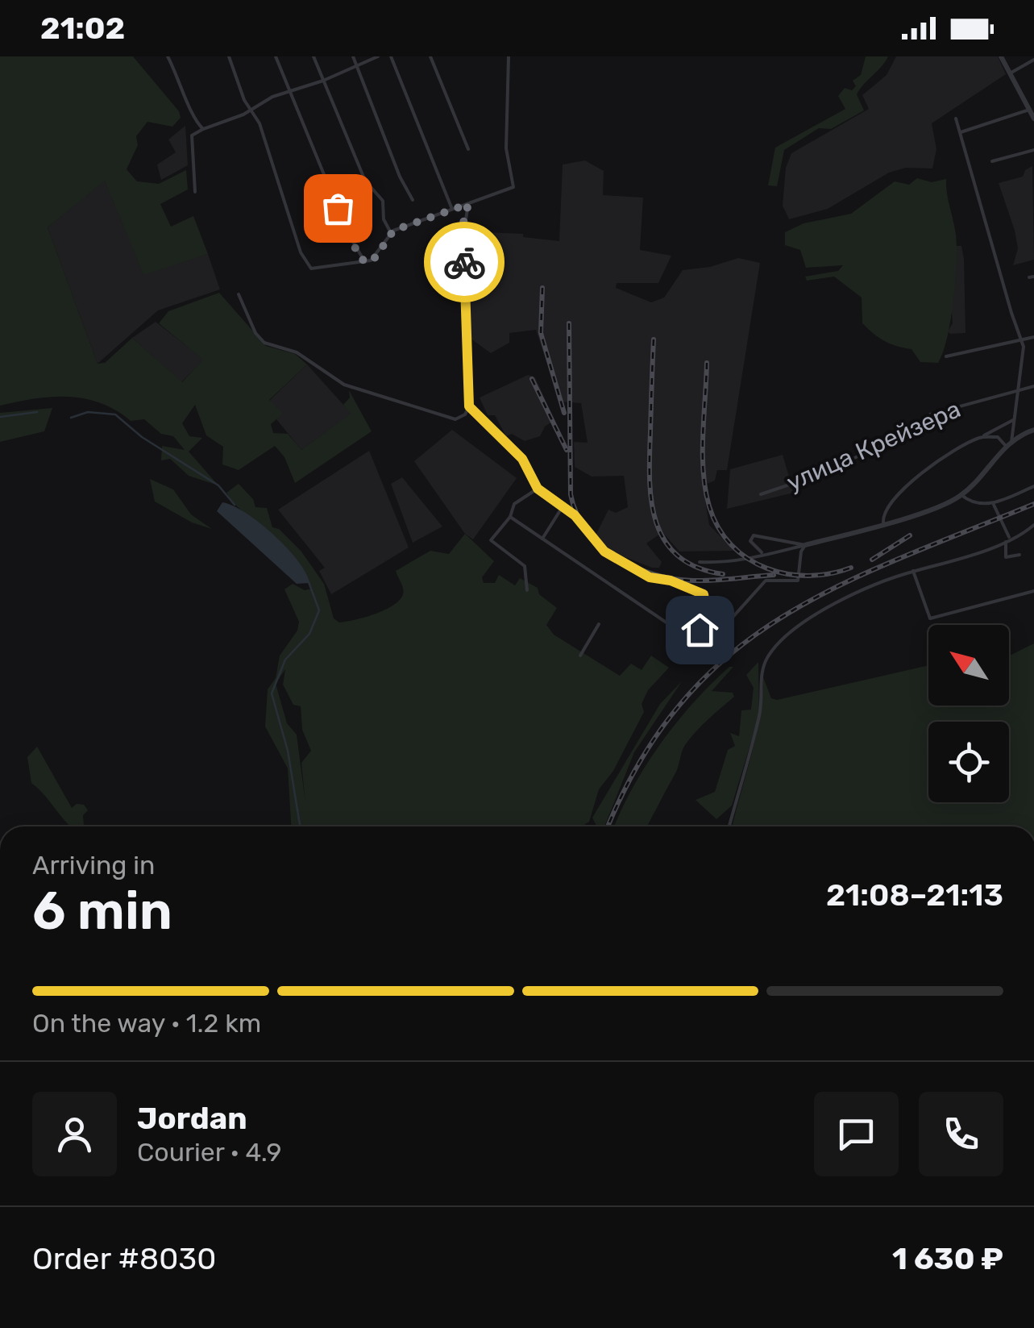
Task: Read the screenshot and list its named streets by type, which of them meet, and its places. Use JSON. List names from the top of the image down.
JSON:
{
  "streets": {
    "street": ["улица Крейзера"]
  },
  "north": "top left",
  "page": {
    "status": "21:02",
    "heading": ["6 min", "Arriving in", "21:08–21:13"],
    "panel": [
      "Jordan",
      "Courier · 4.9",
      "Order #8030",
      "1 630 ₽"
    ],
    "bar": "On the way · 1.2 km"
  }
}
